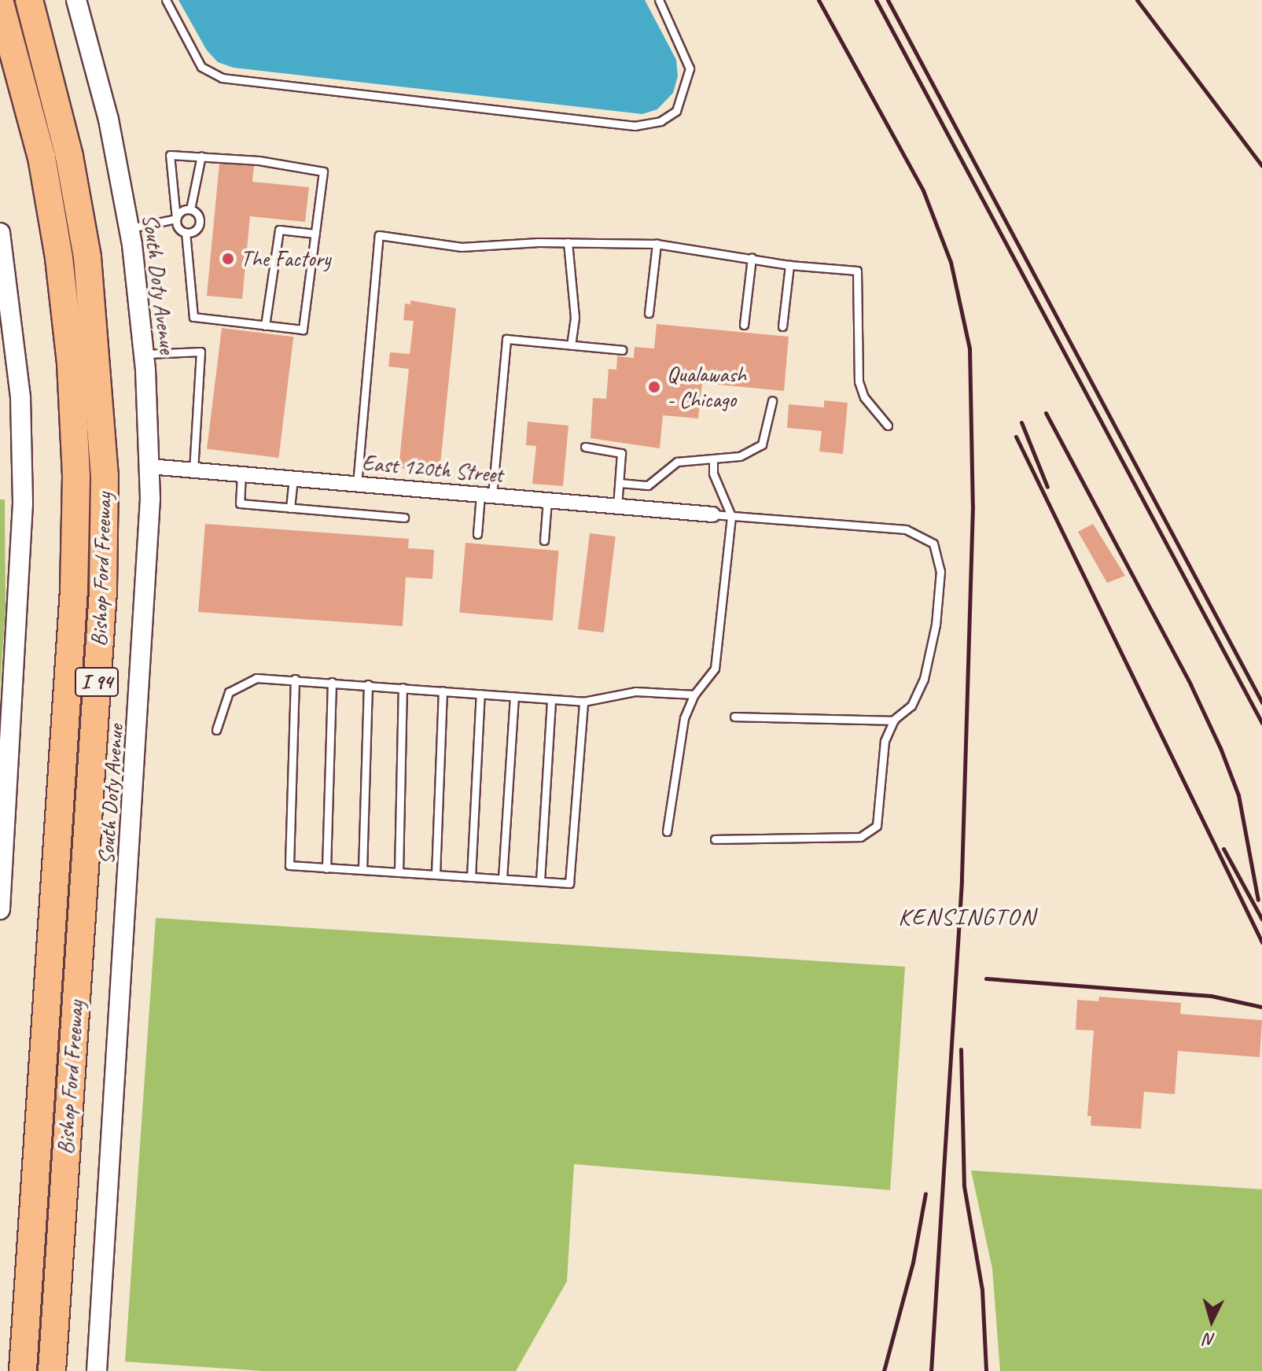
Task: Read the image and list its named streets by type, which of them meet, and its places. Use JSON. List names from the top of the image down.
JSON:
{
  "streets": {
    "highway": ["Bishop Ford Freeway", "I 94"],
    "street": ["South Doty Avenue", "East 120th Street"]
  },
  "crossings": [
    ["South Doty Avenue", "East 120th Street"]
  ],
  "districts": ["KENSINGTON"],
  "places": ["The Factory", "Qualawash - Chicago"],
  "north": "bottom"
}
